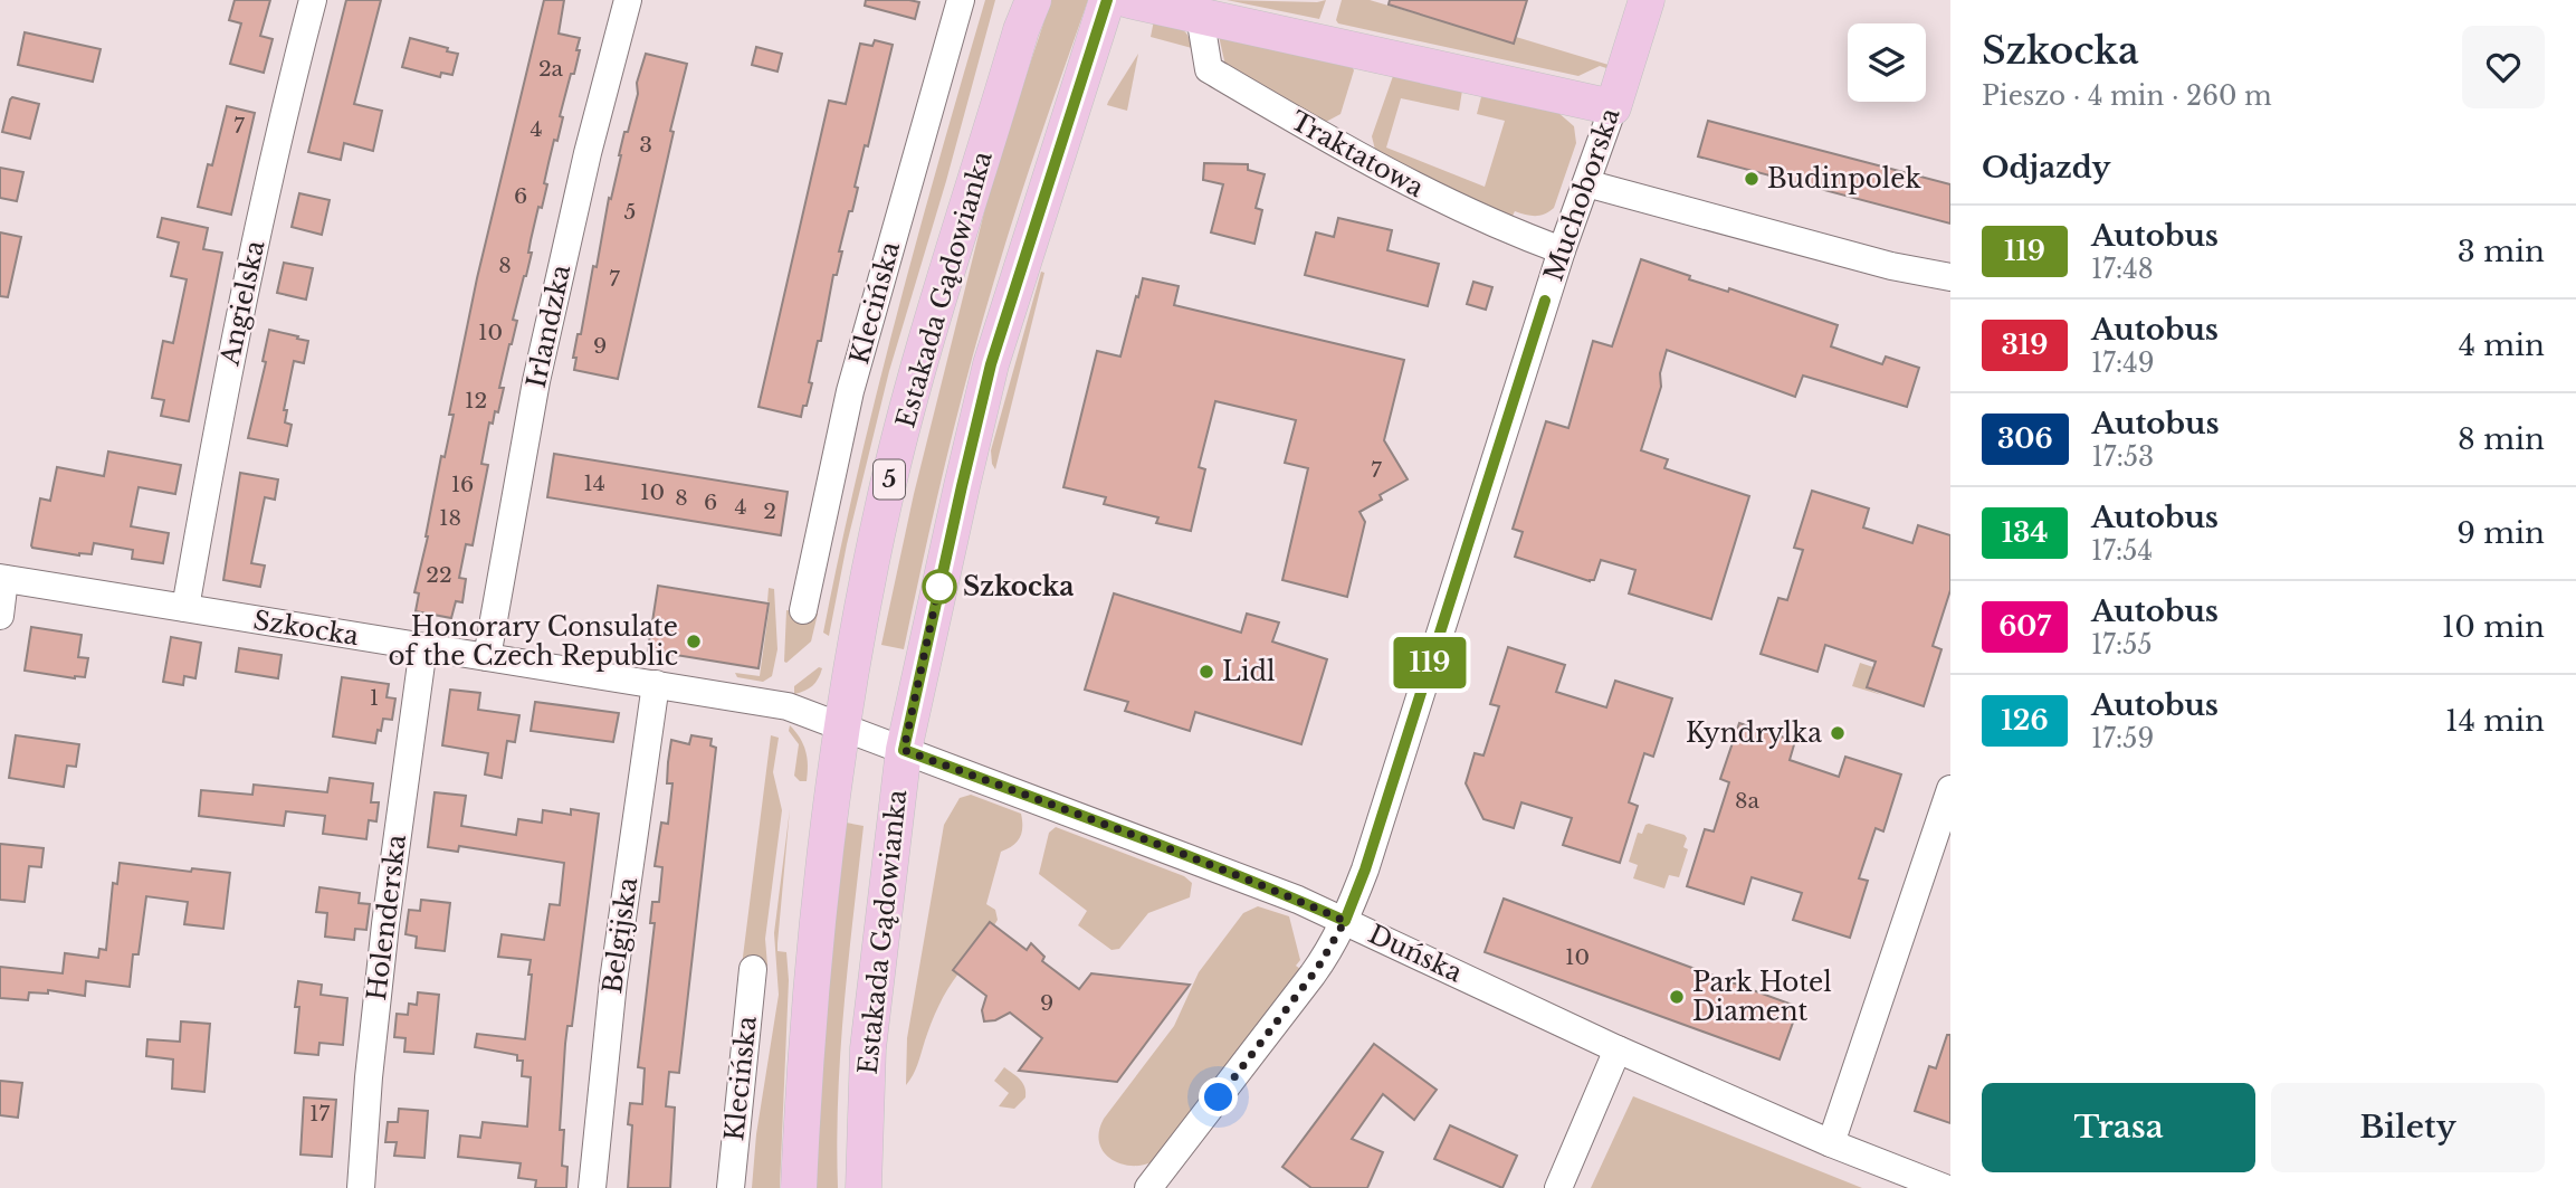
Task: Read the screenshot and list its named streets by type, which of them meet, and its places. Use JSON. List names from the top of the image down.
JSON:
{
  "streets": {
    "main road": ["Muchoborska", "Estakada Gądowianka", "5"],
    "street": [
      "Traktatowa",
      "Angielska",
      "Klecińska",
      "Irlandzka",
      "Szkocka",
      "Holenderska",
      "Belgijska",
      "Duńska"
    ]
  },
  "crossings": [
    ["Traktatowa", "Muchoborska"],
    ["Muchoborska", "Duńska"],
    ["Estakada Gądowianka", "Szkocka"],
    ["Estakada Gądowianka", "Duńska"],
    ["Angielska", "Szkocka"],
    ["Irlandzka", "Szkocka"],
    ["Szkocka", "Holenderska"],
    ["Szkocka", "Belgijska"],
    ["Szkocka", "Duńska"]
  ],
  "places": [
    "Budinpolek",
    "Szkocka",
    "Honorary Consulate of the Czech Republic",
    "Lidl",
    "Kyndrylka",
    "Park Hotel Diament"
  ],
  "lines": ["bus line 119"],
  "house_numbers": [
    "2a",
    "7",
    "4",
    "3",
    "6",
    "5",
    "8",
    "7",
    "10",
    "9",
    "12",
    "7",
    "14",
    "16",
    "10",
    "8",
    "6",
    "4",
    "2",
    "18",
    "22",
    "1",
    "8a",
    "10",
    "9",
    "17"
  ],
  "page": {
    "on_map": "119",
    "heading": [
      ["Szkocka", "Pieszo · 4 min · 260 m"],
      "Odjazdy"
    ],
    "list": [
      {
        "mark": "119",
        "name": "Autobus",
        "note": "17:48",
        "value": "3 min"
      },
      {
        "mark": "319",
        "name": "Autobus",
        "note": "17:49",
        "value": "4 min"
      },
      {
        "mark": "306",
        "name": "Autobus",
        "note": "17:53",
        "value": "8 min"
      },
      {
        "mark": "134",
        "name": "Autobus",
        "note": "17:54",
        "value": "9 min"
      },
      {
        "mark": "607",
        "name": "Autobus",
        "note": "17:55",
        "value": "10 min"
      },
      {
        "mark": "126",
        "name": "Autobus",
        "note": "17:59",
        "value": "14 min"
      }
    ],
    "buttons": ["Trasa", "Bilety"]
  }
}
